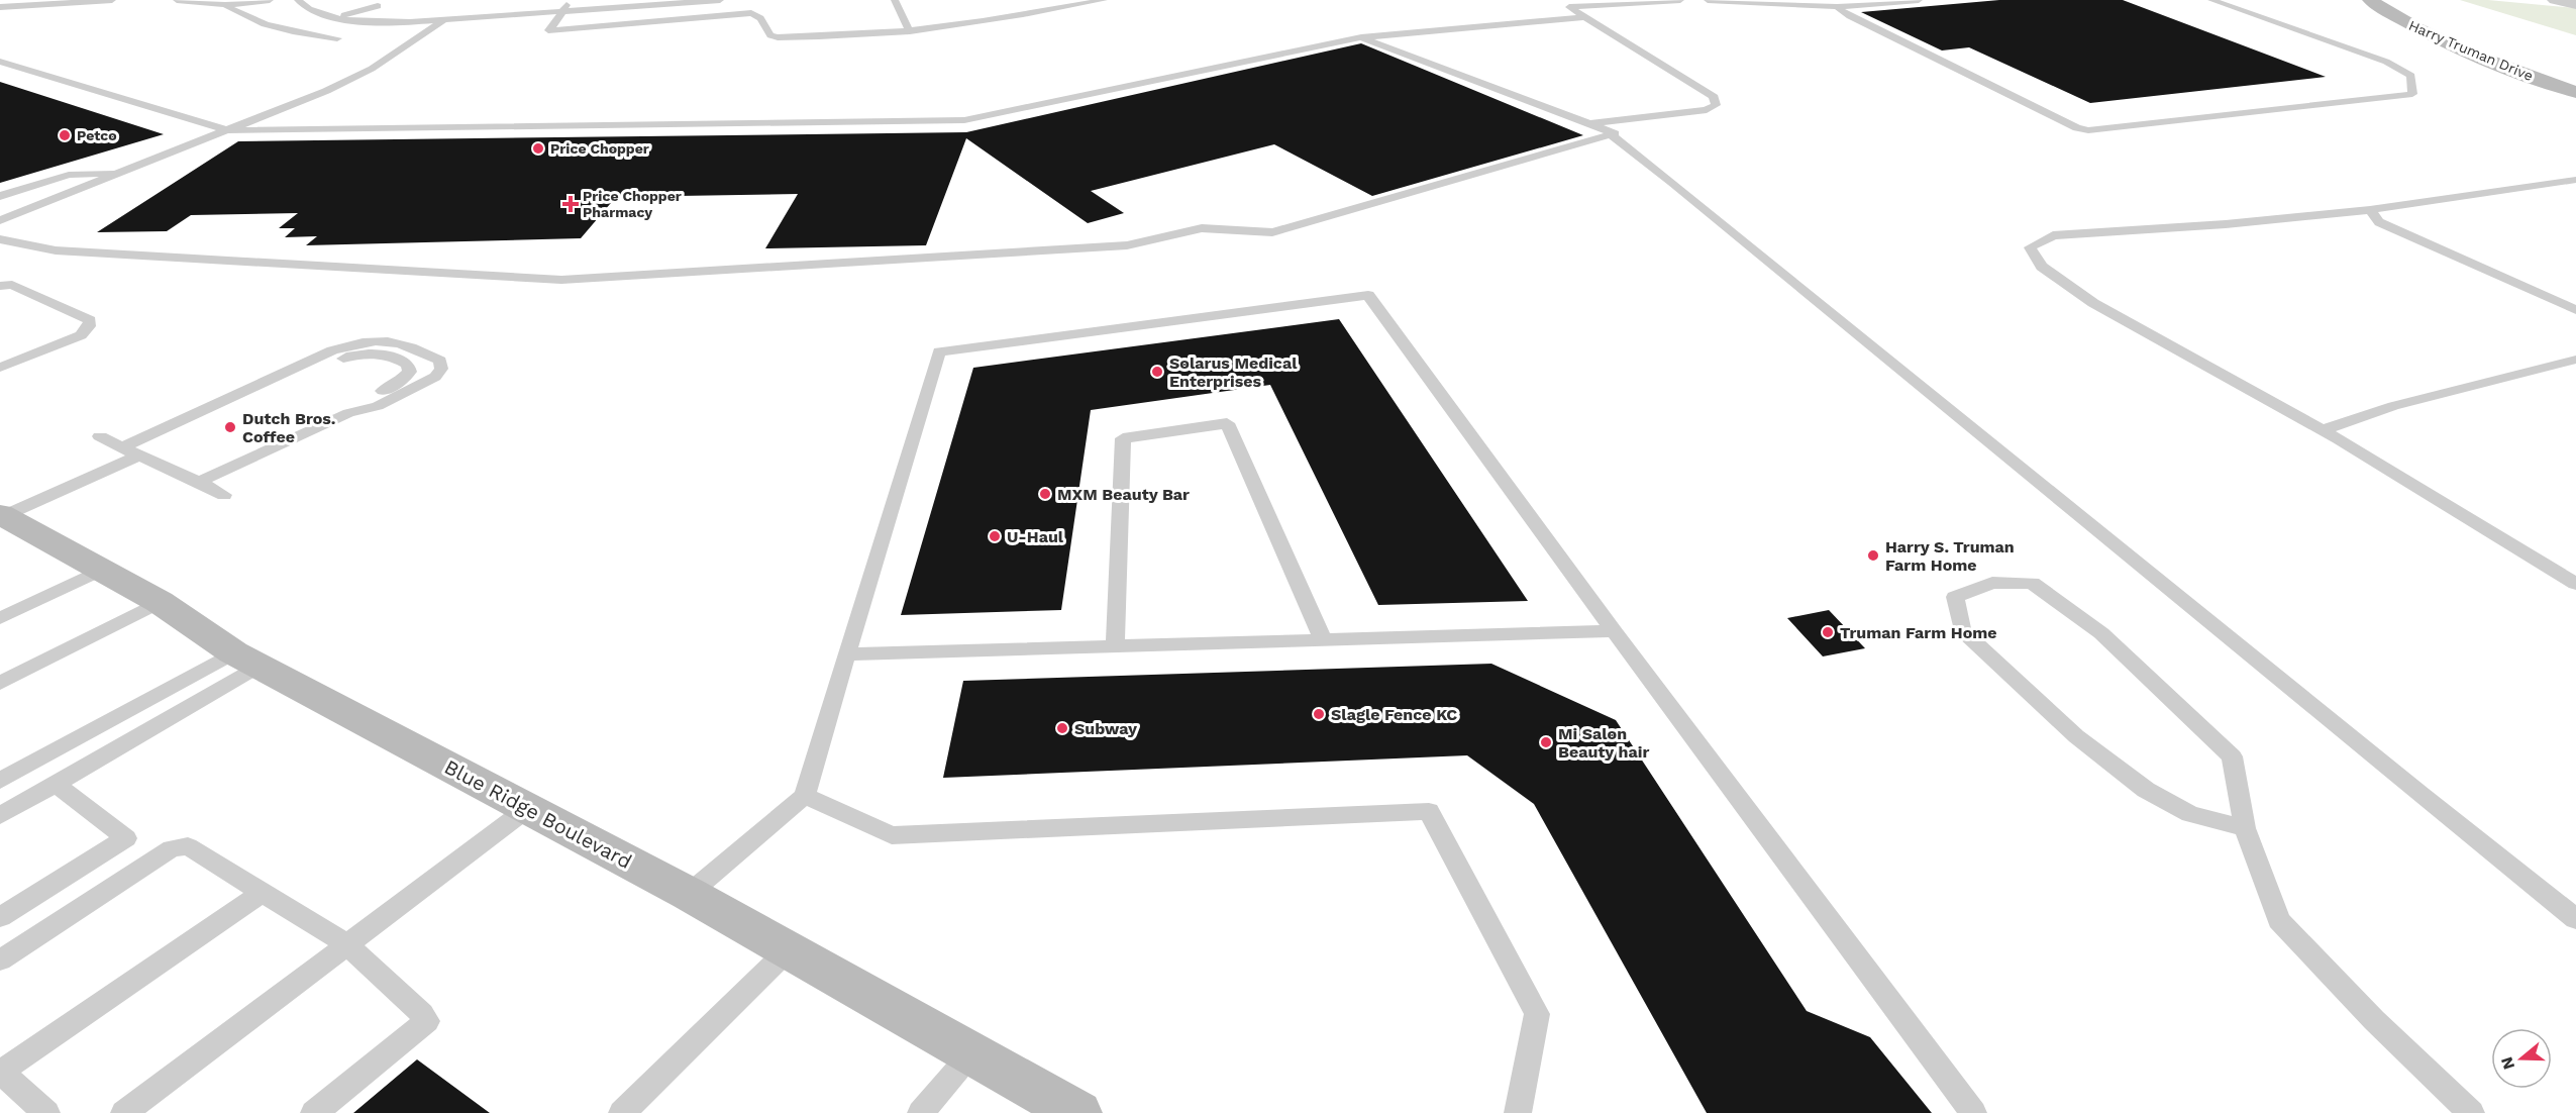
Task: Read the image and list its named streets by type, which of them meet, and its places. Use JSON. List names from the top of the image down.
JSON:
{
  "streets": {
    "main road": ["Harry Truman Drive", "Blue Ridge Boulevard"]
  },
  "places": {
    "other": [
      "Petco",
      "Price Chopper",
      "Solarus Medical Enterprises",
      "Dutch Bros. Coffee",
      "MXM Beauty Bar",
      "U-Haul",
      "Harry S. Truman Farm Home",
      "Truman Farm Home",
      "Slagle Fence KC",
      "Subway",
      "Mi Salon Beauty hair"
    ],
    "health": ["Price Chopper Pharmacy"]
  },
  "north": "left"
}
